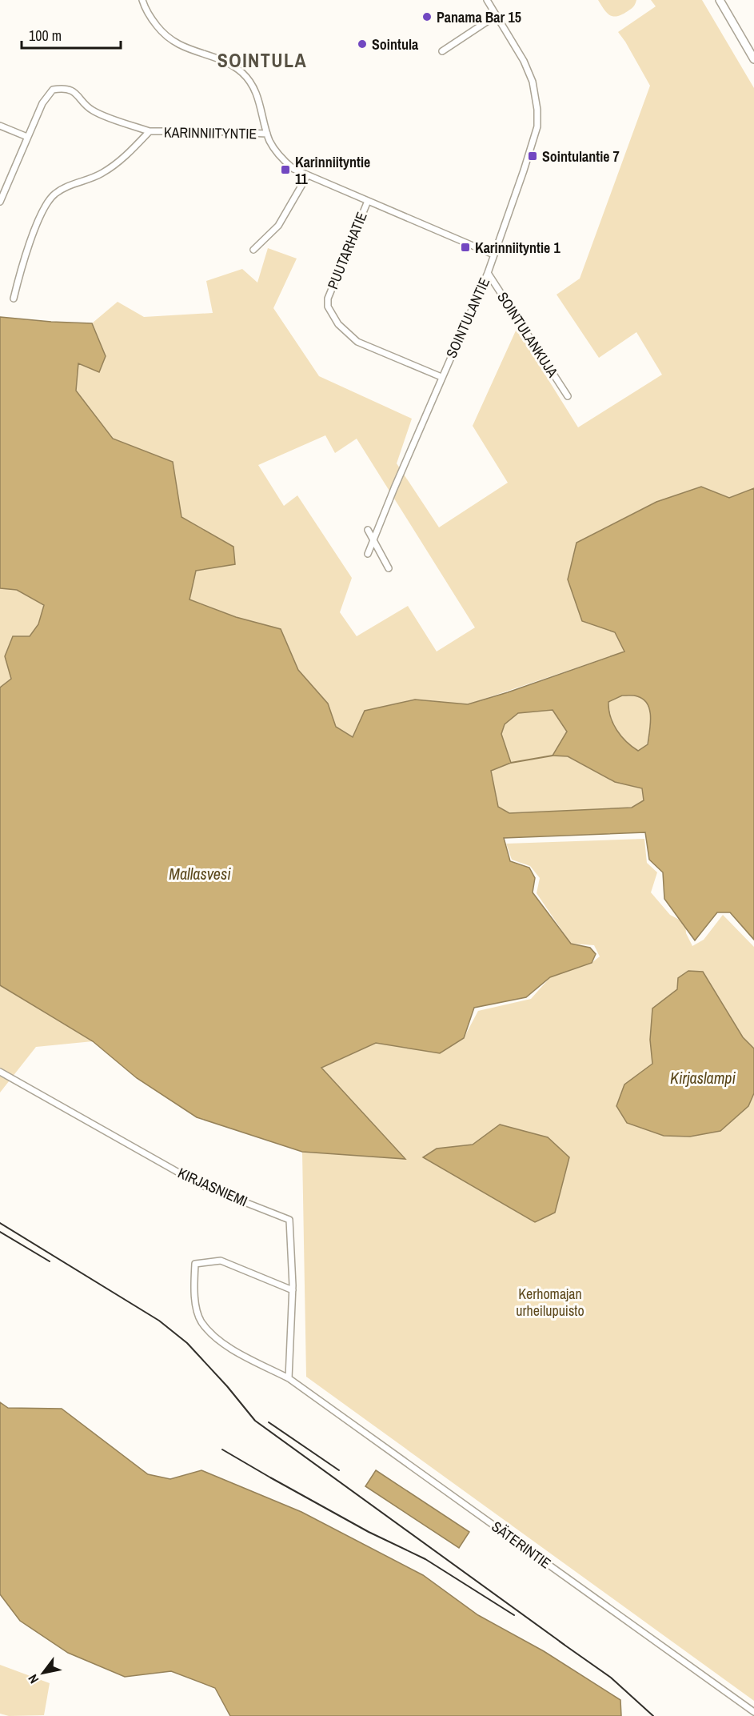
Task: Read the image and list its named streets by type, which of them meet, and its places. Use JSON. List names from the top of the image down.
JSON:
{
  "streets": {
    "street": [
      "KARINNIITYNTIE",
      "PUUTARHATIE",
      "SOINTULANTIE",
      "SOINTULANKUJA",
      "KIRJASNIEMI",
      "SÄTERINTIE"
    ]
  },
  "crossings": [
    ["KARINNIITYNTIE", "PUUTARHATIE"],
    ["KARINNIITYNTIE", "SOINTULANTIE"],
    ["PUUTARHATIE", "SOINTULANTIE"],
    ["SOINTULANTIE", "SOINTULANKUJA"],
    ["KIRJASNIEMI", "SÄTERINTIE"]
  ],
  "districts": ["SOINTULA"],
  "water": ["Mallasvesi", "Kirjaslampi"],
  "parks": ["Kerhomajan urheilupuisto"],
  "places": {
    "other": ["Panama Bar 15", "Sointula"],
    "transit": ["Sointulantie 7", "Karinniityntie 11", "Karinniityntie 1"]
  },
  "scale_bar": "100 m",
  "north": "bottom left"
}
